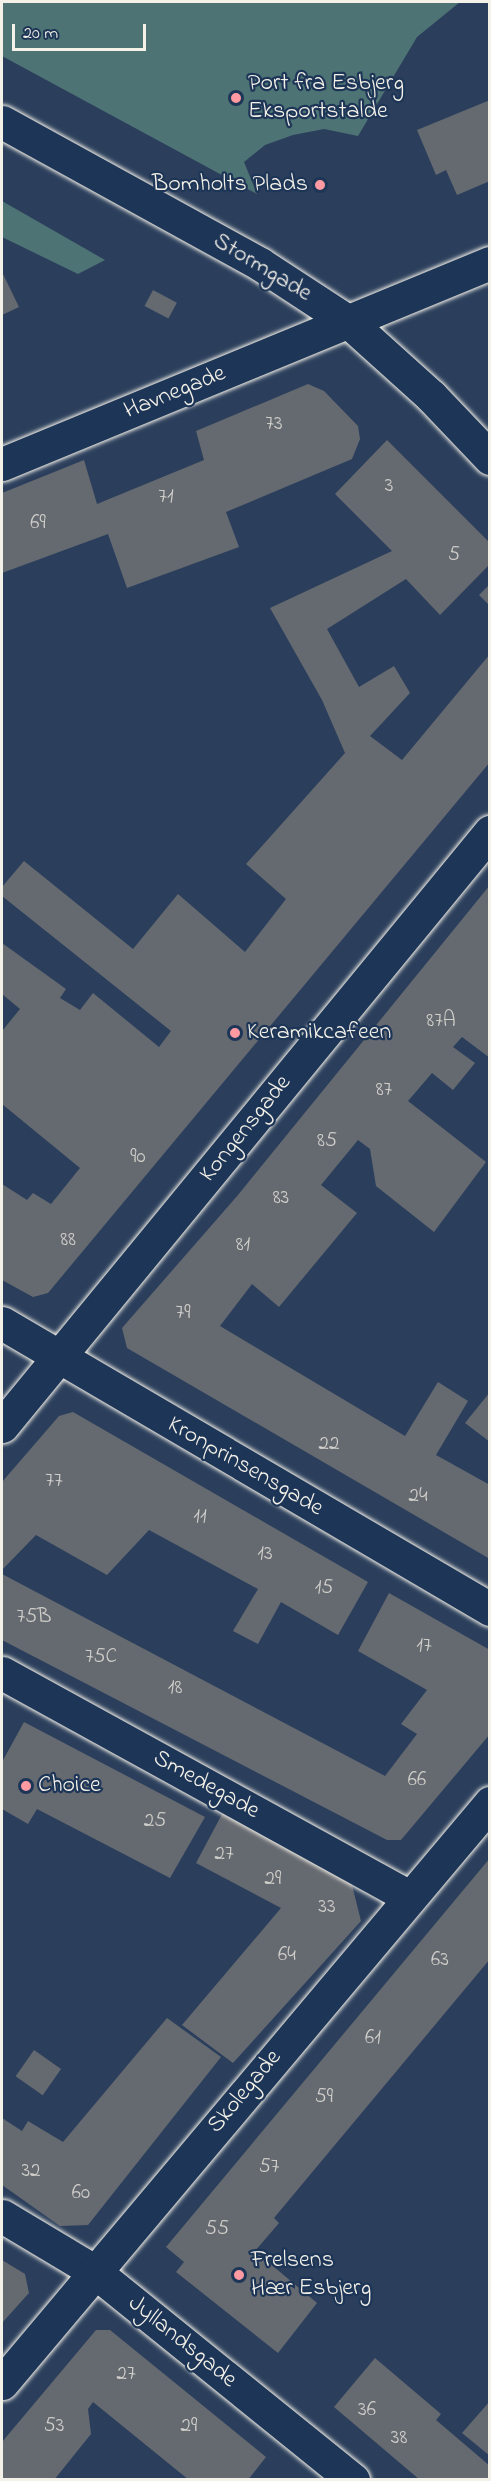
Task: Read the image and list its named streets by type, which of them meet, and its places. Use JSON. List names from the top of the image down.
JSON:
{
  "streets": {
    "street": [
      "Stormgade",
      "Havnegade",
      "Kongensgade",
      "Kronprinsensgade",
      "Smedegade",
      "Skolegade",
      "Jyllandsgade"
    ]
  },
  "crossings": [
    ["Stormgade", "Havnegade"],
    ["Kongensgade", "Kronprinsensgade"],
    ["Smedegade", "Skolegade"],
    ["Skolegade", "Jyllandsgade"]
  ],
  "places": [
    "Port fra Esbjerg Eksportstalde",
    "Bomholts Plads",
    "Keramikcafeen",
    "Choice",
    "Frelsens Hær Esbjerg"
  ],
  "house_numbers": [
    "73",
    "3",
    "71",
    "69",
    "5",
    "87A",
    "87",
    "85",
    "90",
    "83",
    "88",
    "81",
    "79",
    "22",
    "77",
    "24",
    "11",
    "13",
    "15",
    "75B",
    "17",
    "75C",
    "18",
    "66",
    "25",
    "27",
    "29",
    "33",
    "64",
    "63",
    "61",
    "59",
    "57",
    "32",
    "60",
    "55",
    "27",
    "36",
    "53",
    "29",
    "38"
  ],
  "scale_bar": "20 m"
}
